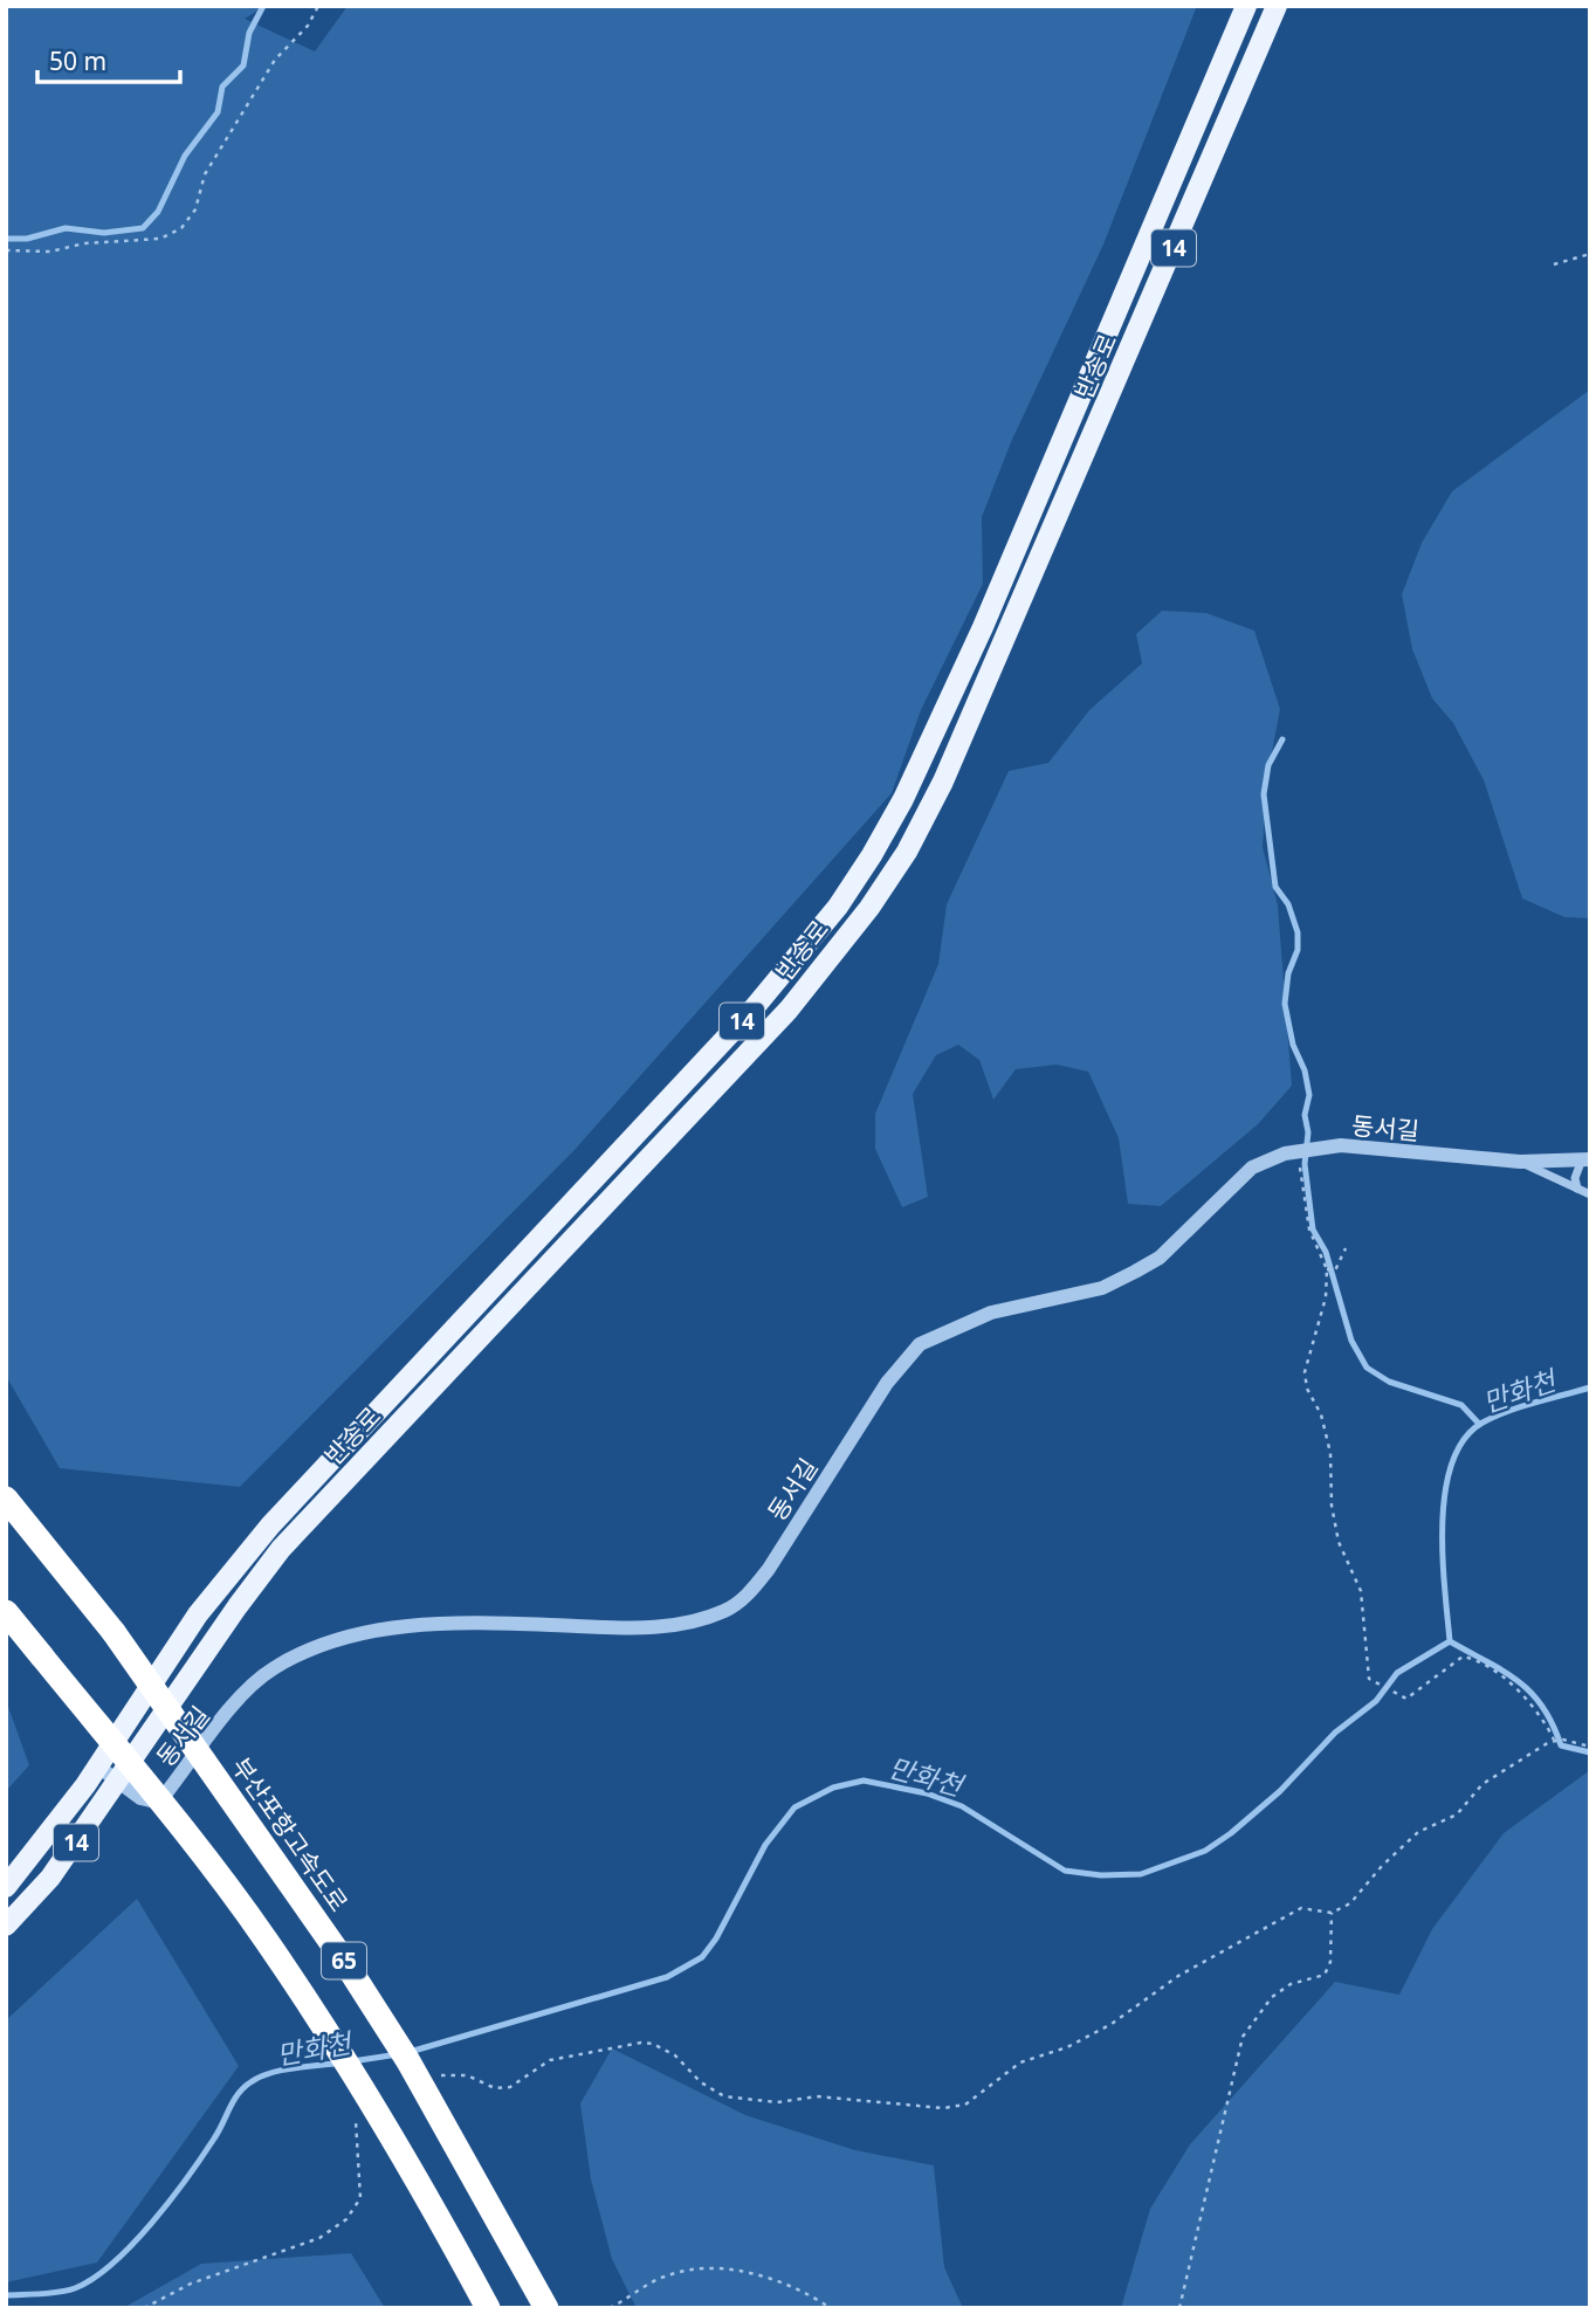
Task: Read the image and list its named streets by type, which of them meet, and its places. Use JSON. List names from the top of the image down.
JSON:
{
  "streets": {
    "highway": ["부산포항고속도로", "65"],
    "main road": ["14", "반송로"],
    "street": ["동서길"]
  },
  "crossings": [
    ["반송로", "동서길"]
  ],
  "water": ["만화천"],
  "scale_bar": "50 m"
}
